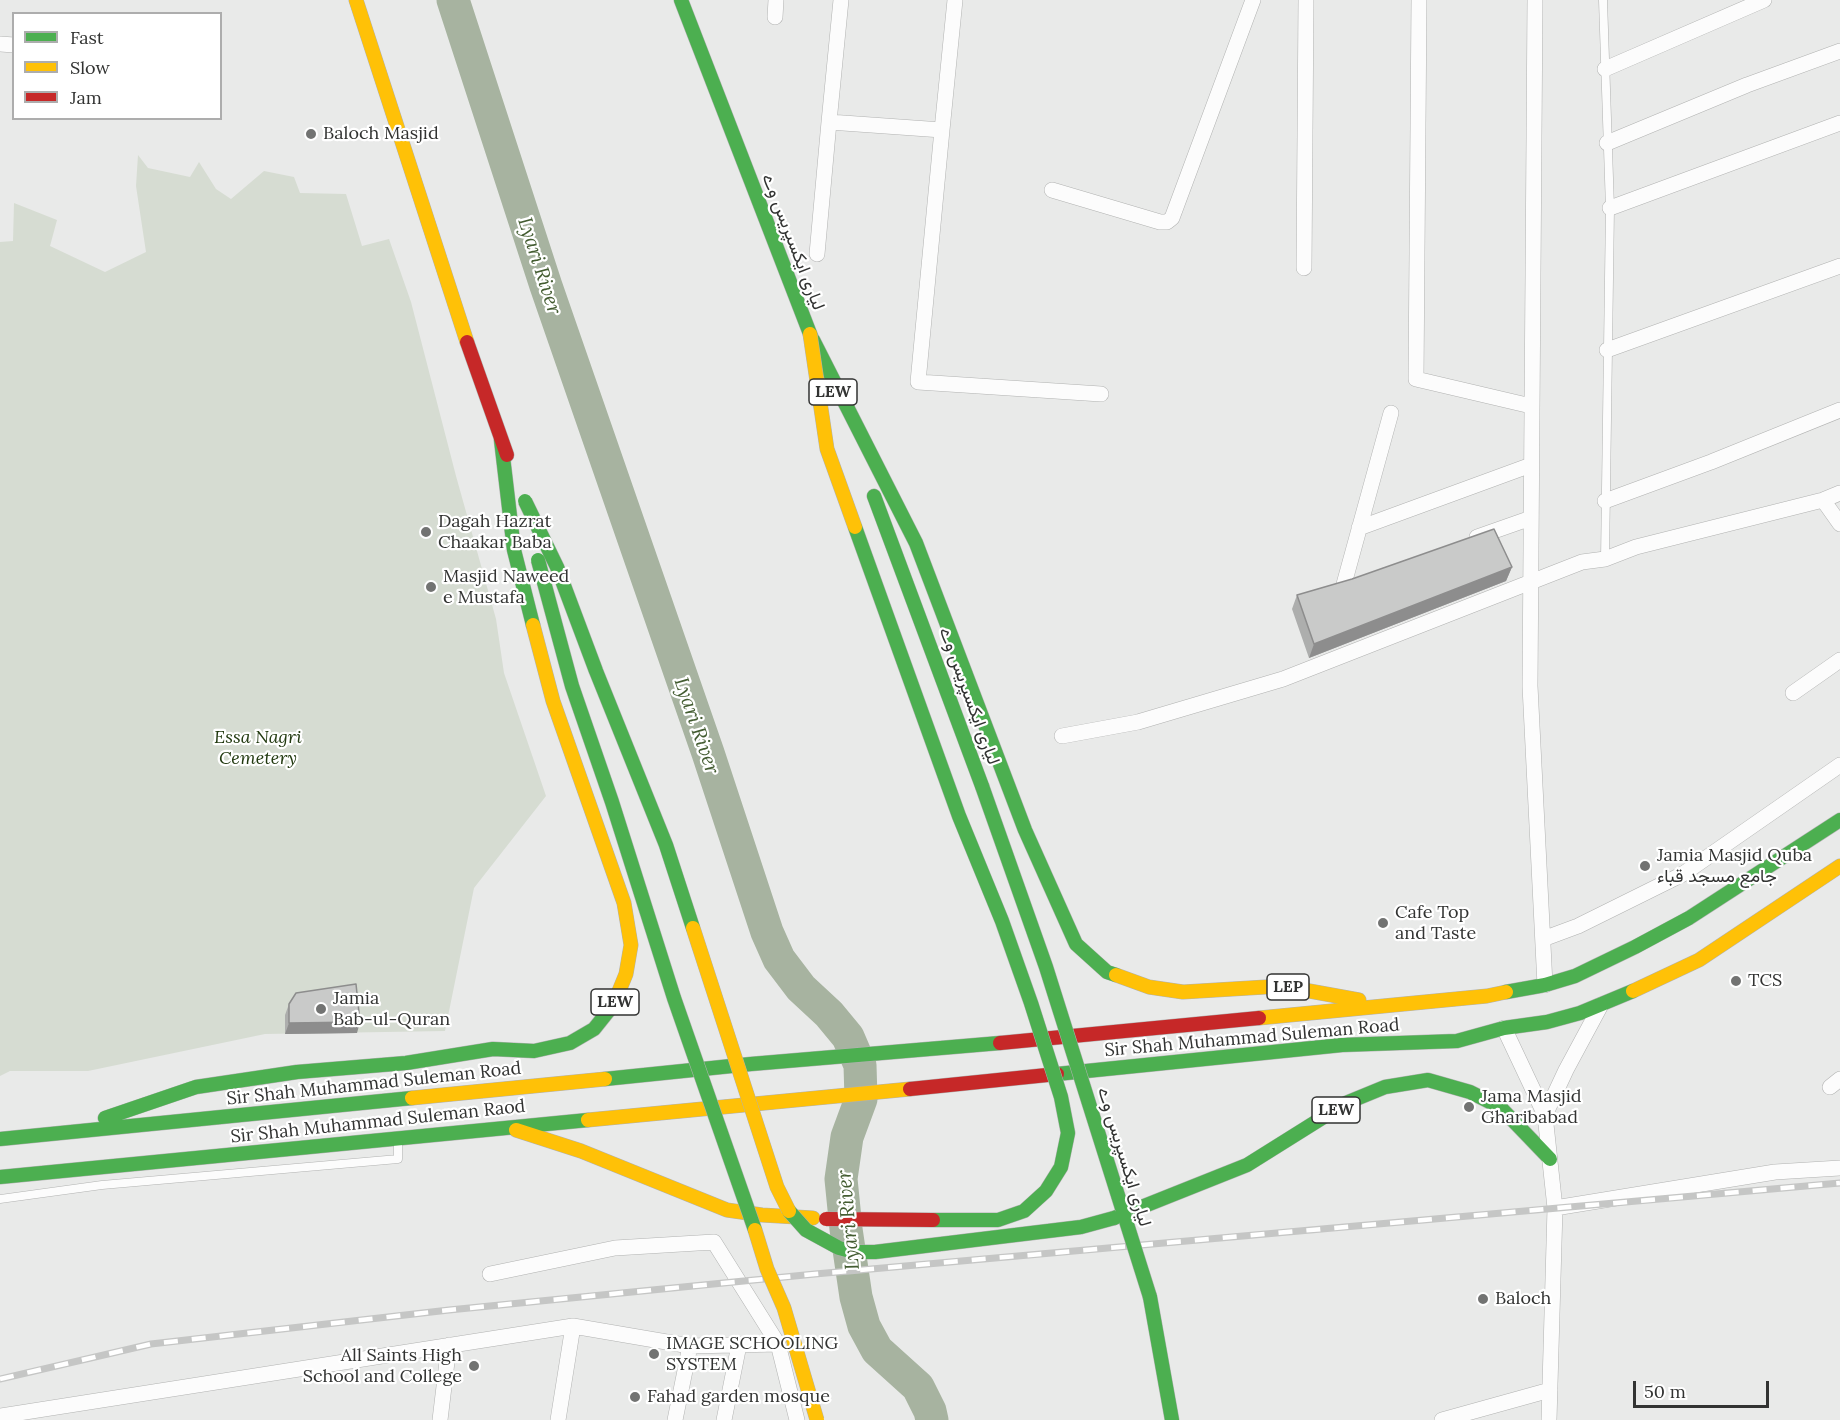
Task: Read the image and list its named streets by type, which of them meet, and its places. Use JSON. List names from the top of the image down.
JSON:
{
  "streets": {
    "highway": [
      "لیاری ایکسپریس وے",
      "LEW",
      "LEP",
      "Sir Shah Muhammad Suleman Road",
      "Sir Shah Muhammad Suleman Raod"
    ]
  },
  "crossings": [
    ["لیاری ایکسپریس وے", "LEW"],
    ["LEW", "LEP"],
    ["LEW", "Sir Shah Muhammad Suleman Road"],
    ["LEW", "Sir Shah Muhammad Suleman Raod"],
    ["LEP", "Sir Shah Muhammad Suleman Road"],
    ["Sir Shah Muhammad Suleman Road", "Sir Shah Muhammad Suleman Raod"]
  ],
  "water": ["Lyari River"],
  "parks": ["Essa Nagri Cemetery"],
  "places": [
    "Baloch Masjid",
    "Dagah Hazrat Chaakar Baba",
    "Masjid Naweed e Mustafa",
    "Jamia Masjid Quba جامع مسجد قباء",
    "Cafe Top and Taste",
    "TCS",
    "Jamia Bab-ul-Quran",
    "Jama Masjid Gharibabad",
    "Baloch",
    "IMAGE SCHOOLING SYSTEM",
    "All Saints High School and College",
    "Fahad garden mosque"
  ],
  "legend": ["Fast", "Slow", "Jam"],
  "scale_bar": "50 m"
}
